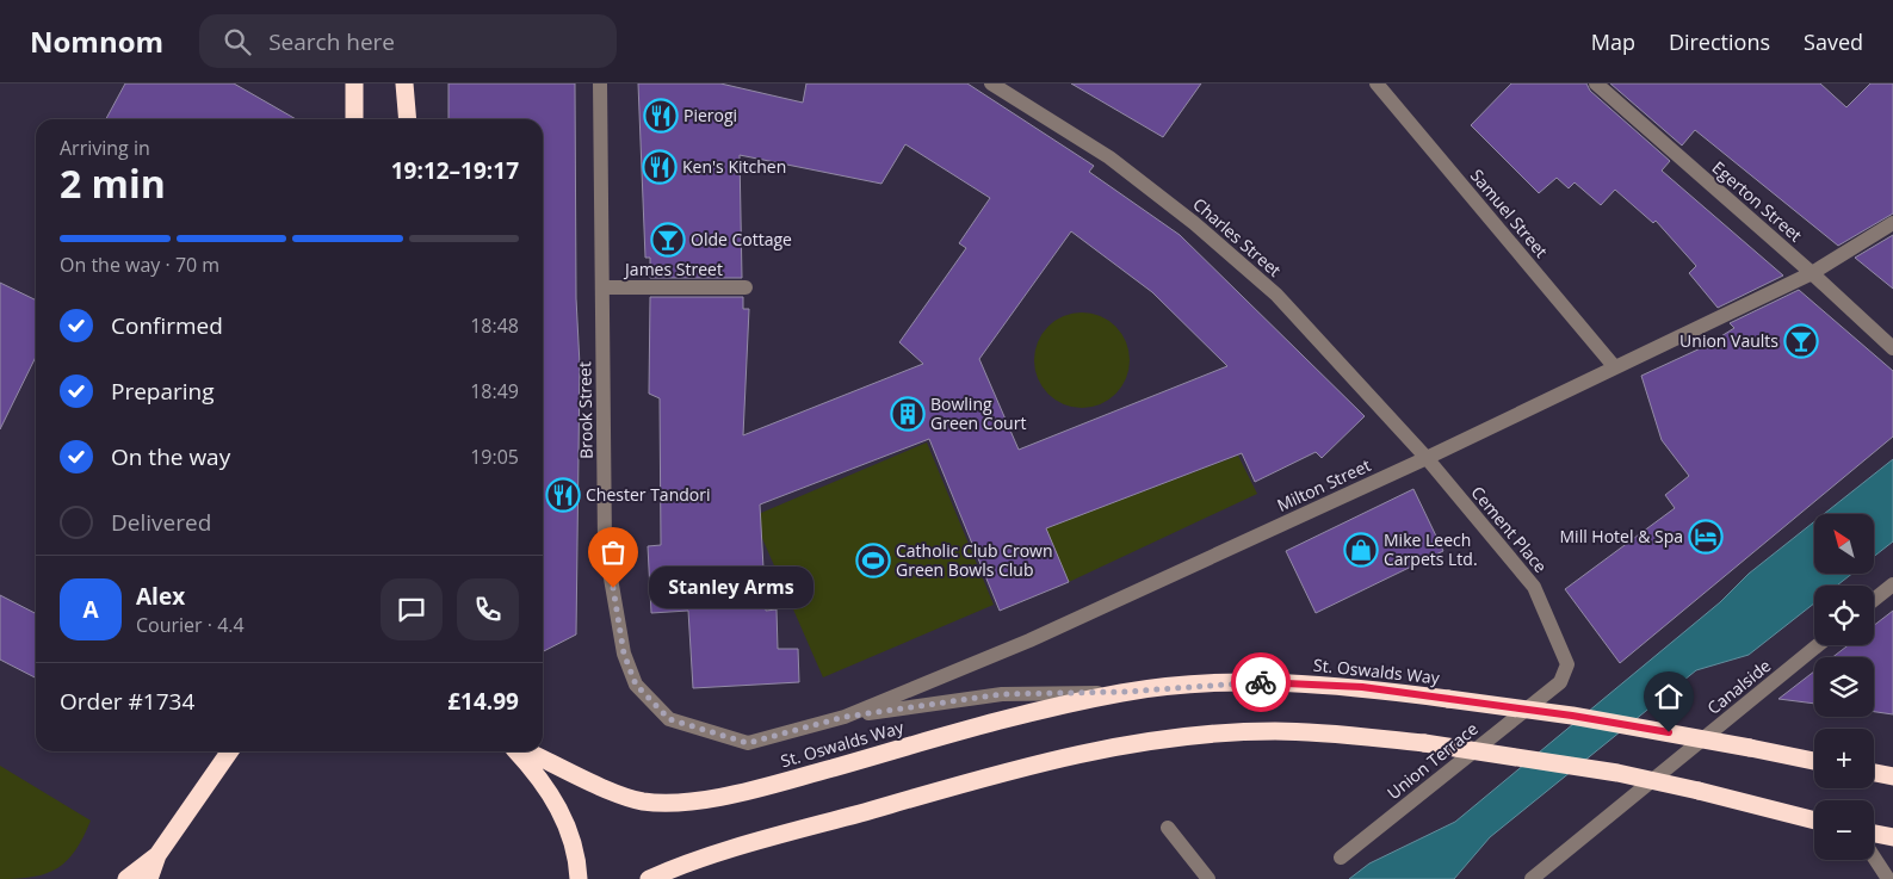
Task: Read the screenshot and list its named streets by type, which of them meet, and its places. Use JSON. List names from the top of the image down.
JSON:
{
  "streets": {
    "highway": ["St. Oswalds Way"],
    "street": [
      "Egerton Street",
      "Samuel Street",
      "Charles Street",
      "James Street",
      "Brook Street",
      "Milton Street",
      "Cement Place",
      "Canalside",
      "Union Terrace"
    ]
  },
  "crossings": [
    ["Egerton Street", "Milton Street"],
    ["Samuel Street", "Milton Street"],
    ["Charles Street", "Milton Street"],
    ["Charles Street", "Cement Place"],
    ["James Street", "Brook Street"],
    ["Brook Street", "Milton Street"],
    ["Milton Street", "Cement Place"],
    ["Milton Street", "St. Oswalds Way"],
    ["Cement Place", "Union Terrace"]
  ],
  "places": {
    "restaurant": ["Pierogi", "Ken's Kitchen", "Chester Tandori"],
    "bar": ["Olde Cottage", "Union Vaults"],
    "building": ["Bowling Green Court"],
    "hotel": ["Mill Hotel & Spa"],
    "shop": ["Mike Leech Carpets Ltd."],
    "sports": ["Catholic Club Crown Green Bowls Club"],
    "other": ["Stanley Arms"]
  },
  "north": "top left",
  "page": {
    "header": "Nomnom",
    "search": "Search here",
    "nav": ["Map", "Directions", "Saved"],
    "heading": ["2 min", "Arriving in", "19:12–19:17"],
    "panel": [
      "Alex",
      "Courier · 4.4",
      "Order #1734",
      "£14.99"
    ],
    "bar": "On the way · 70 m",
    "list": [
      ["Confirmed", "18:48"],
      ["Preparing", "18:49"],
      ["On the way", "19:05"],
      "Delivered"
    ],
    "map_buttons": ["+", "−"],
    "bubble": "Stanley Arms",
    "round": "A"
  }
}
